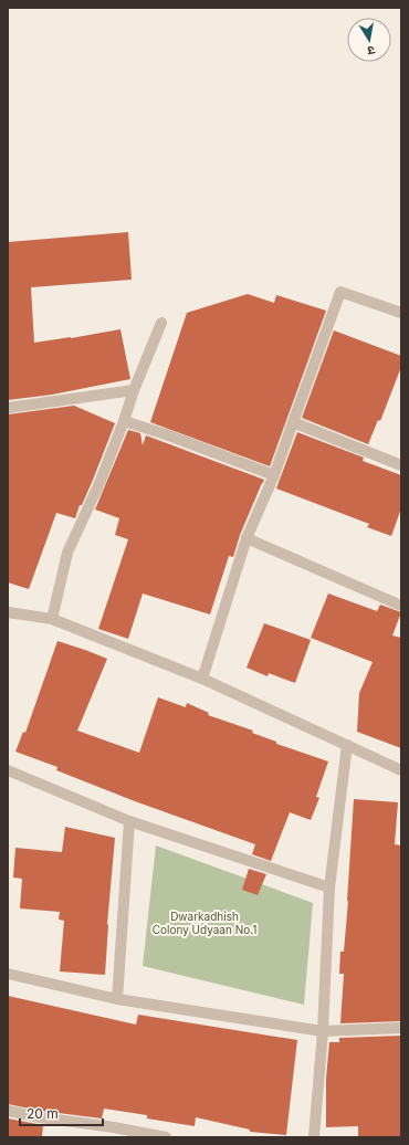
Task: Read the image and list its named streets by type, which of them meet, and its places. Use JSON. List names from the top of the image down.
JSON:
{
  "parks": ["Dwarkadhish Colony Udyaan No.1"],
  "scale_bar": "20 m",
  "north": "bottom"
}
